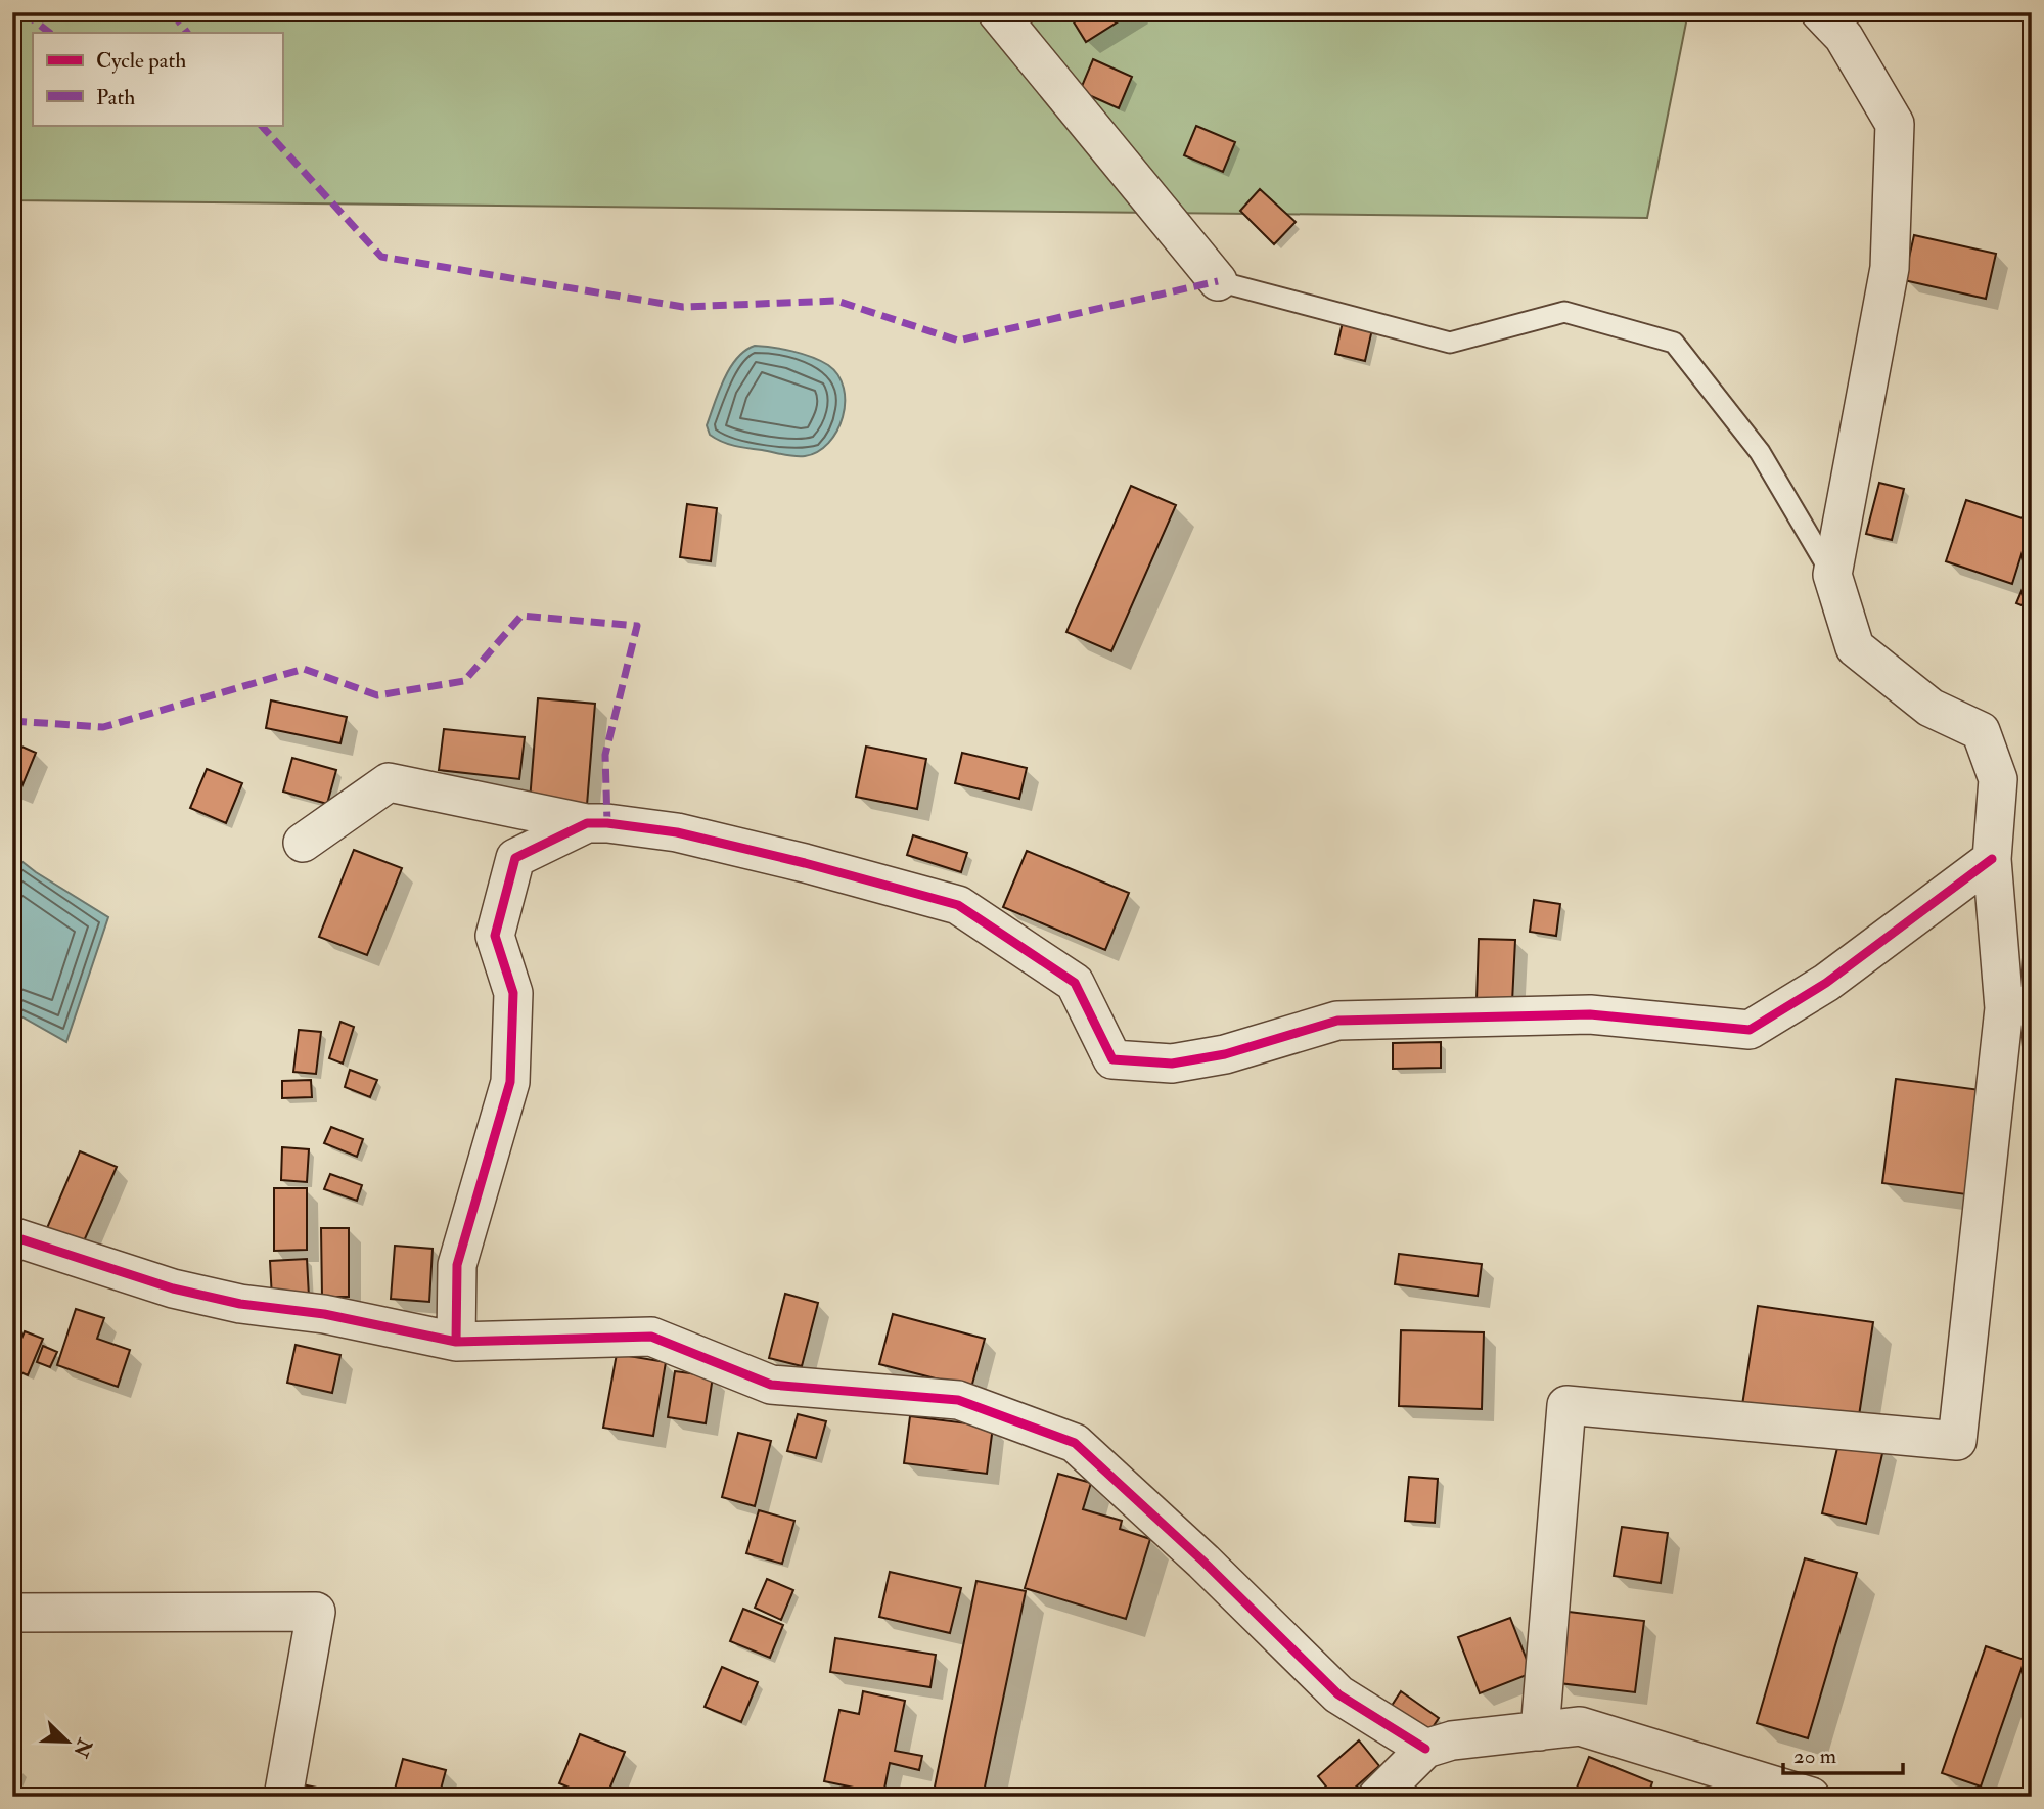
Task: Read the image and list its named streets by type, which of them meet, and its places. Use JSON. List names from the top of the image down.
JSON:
{
  "legend": ["Cycle path", "Path"],
  "scale_bar": "20 m",
  "north": "bottom right"
}
